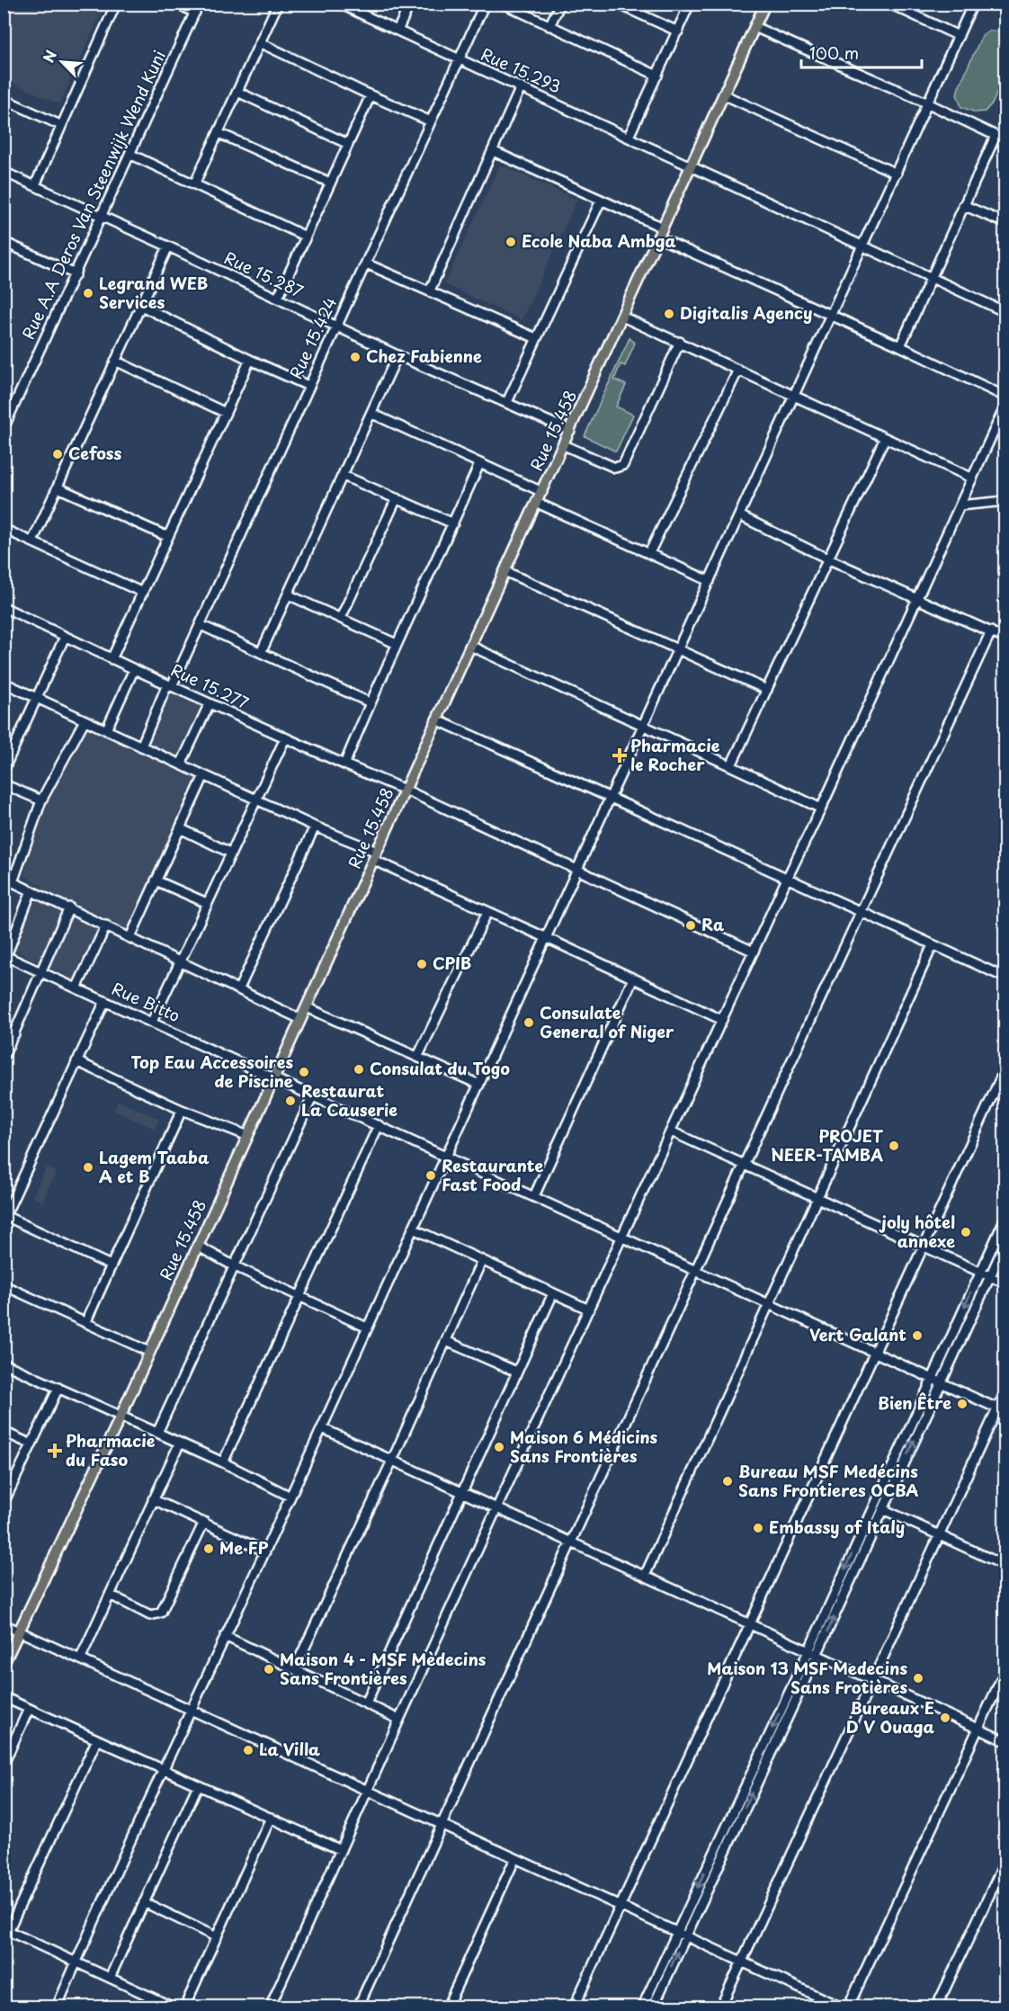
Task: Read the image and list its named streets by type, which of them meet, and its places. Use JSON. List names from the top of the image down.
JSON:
{
  "streets": {
    "main road": ["Rue 15.458"],
    "street": [
      "Rue 15.293",
      "Rue A.A Deros Van Steenwijk Wend Kuni",
      "Rue 15.287",
      "Rue 15.424",
      "Rue 15.277",
      "Rue Bitto"
    ]
  },
  "crossings": [
    ["Rue 15.293", "Rue 15.424"],
    ["Rue 15.293", "Rue 15.458"],
    ["Rue A.A Deros Van Steenwijk Wend Kuni", "Rue 15.287"],
    ["Rue 15.287", "Rue 15.424"],
    ["Rue 15.287", "Rue 15.458"],
    ["Rue 15.424", "Rue 15.277"],
    ["Rue 15.458", "Rue 15.277"],
    ["Rue 15.458", "Rue Bitto"]
  ],
  "places": {
    "other": [
      "Ecole Naba Ambga",
      "Legrand WEB Services",
      "Digitalis Agency",
      "Chez Fabienne",
      "Cefoss",
      "Ra",
      "CPIB",
      "Consulate General of Niger",
      "Consulat du Togo",
      "Top Eau Accessoires de Piscine",
      "Restaurat La Causerie",
      "PROJET NEER-TAMBA",
      "Lagem Taaba A et B",
      "Restaurante Fast Food",
      "joly hôtel annexe",
      "Vert Galant",
      "Bien Être",
      "Maison 6 Médicins Sans Frontières",
      "Bureau MSF Medécins Sans Frontieres OCBA",
      "Embassy of Italy",
      "Me FP",
      "Maison 4 - MSF Mèdecins Sans Frontières",
      "Maison 13 MSF Medecins Sans Frotières",
      "Bureaux E D V Ouaga",
      "La Villa"
    ],
    "health": ["Pharmacie le Rocher", "Pharmacie du Faso"]
  },
  "scale_bar": "100 m",
  "north": "top left"
}
